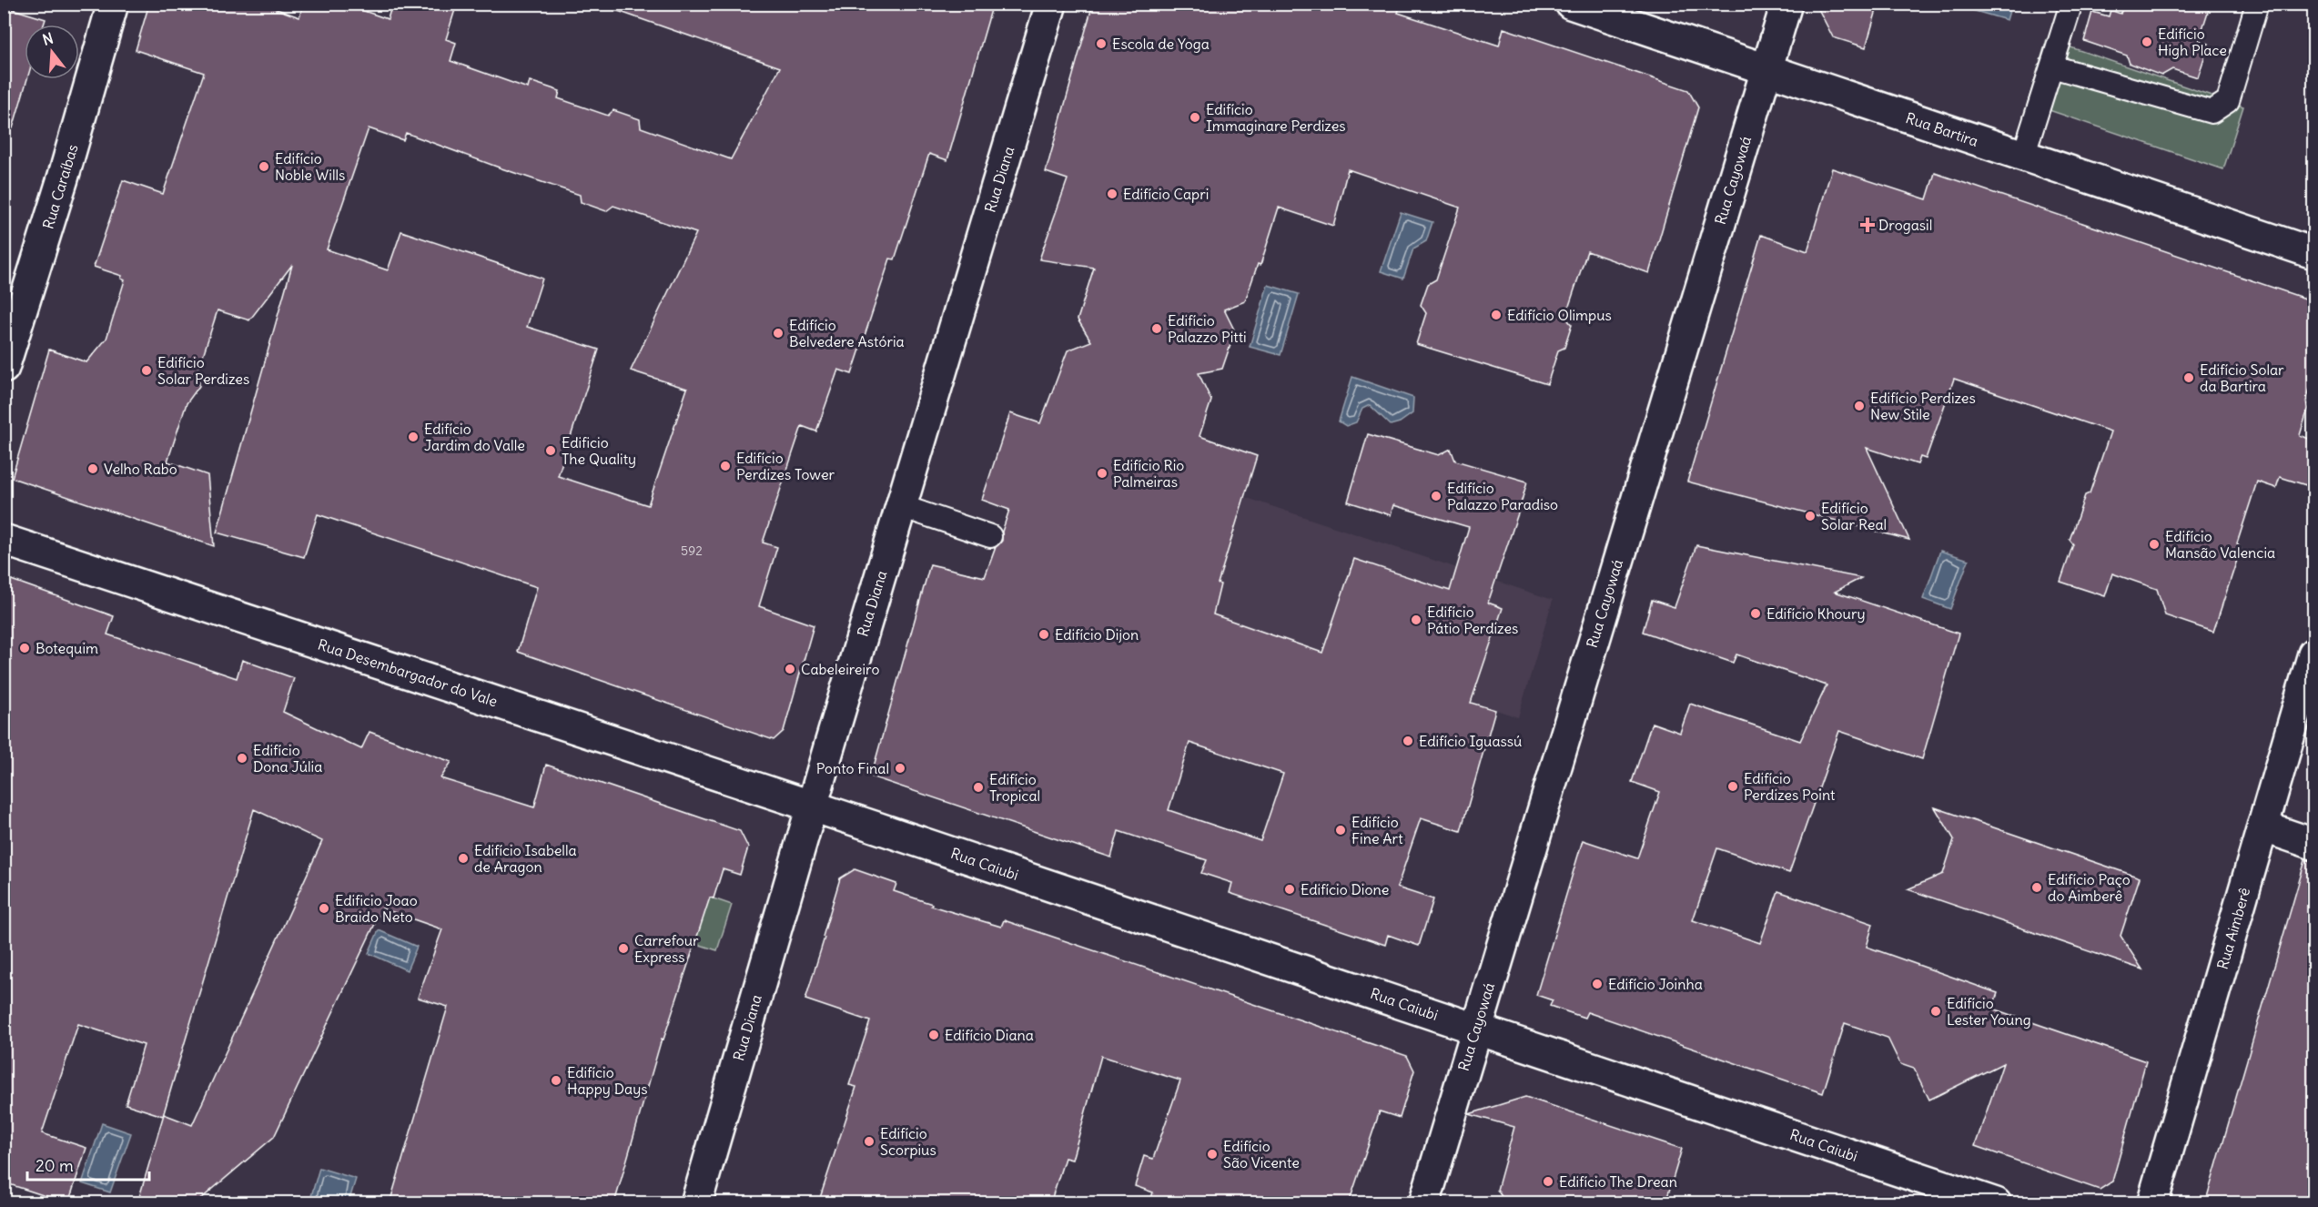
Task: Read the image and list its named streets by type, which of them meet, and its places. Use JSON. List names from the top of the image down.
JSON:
{
  "streets": {
    "street": [
      "Rua Bartira",
      "Rua Diana",
      "Rua Cayowaá",
      "Rua Caraíbas",
      "Rua Desembargador do Vale",
      "Rua Caiubi",
      "Rua Aimberê"
    ]
  },
  "crossings": [
    ["Rua Bartira", "Rua Cayowaá"],
    ["Rua Diana", "Rua Desembargador do Vale"],
    ["Rua Diana", "Rua Caiubi"],
    ["Rua Cayowaá", "Rua Caiubi"],
    ["Rua Desembargador do Vale", "Rua Caiubi"]
  ],
  "places": {
    "other": [
      "Edifício High Place",
      "Escola de Yoga",
      "Edifício Immaginare Perdizes",
      "Edifício Noble Wills",
      "Edifício Capri",
      "Edifício Olimpus",
      "Edifício Palazzo Pitti",
      "Edifício Belvedere Astória",
      "Edifício Solar Perdizes",
      "Edifício Solar da Bartira",
      "Edifício Perdizes New Stile",
      "Edifício Jardim do Valle",
      "Edificio The Quality",
      "Edifício Perdizes Tower",
      "Velho Rabo",
      "Edifício Rio Palmeiras",
      "Edifício Palazzo Paradiso",
      "Edifício Solar Real",
      "Edifício Mansão Valencia",
      "Edifício Khoury",
      "Edifício Pátio Perdizes",
      "Edifício Dijon",
      "Botequim",
      "Cabeleireiro",
      "Edifício Iguassú",
      "Edifício Dona Júlia",
      "Ponto Final",
      "Edifício Perdizes Point",
      "Edifício Tropical",
      "Edifício Fine Art",
      "Edifício Isabella de Aragon",
      "Edifício Paço do Aimberê",
      "Edifício Dione",
      "Edificio Joao Braido Neto",
      "Carrefour Express",
      "Edifício Joinha",
      "Edifício Lester Young",
      "Edifício Diana",
      "Edifício Happy Days",
      "Edifício Scorpius",
      "Edifício São Vicente",
      "Edifício The Drean"
    ],
    "health": ["Drogasil"]
  },
  "house_numbers": ["592"],
  "scale_bar": "20 m",
  "north": "top"
}
